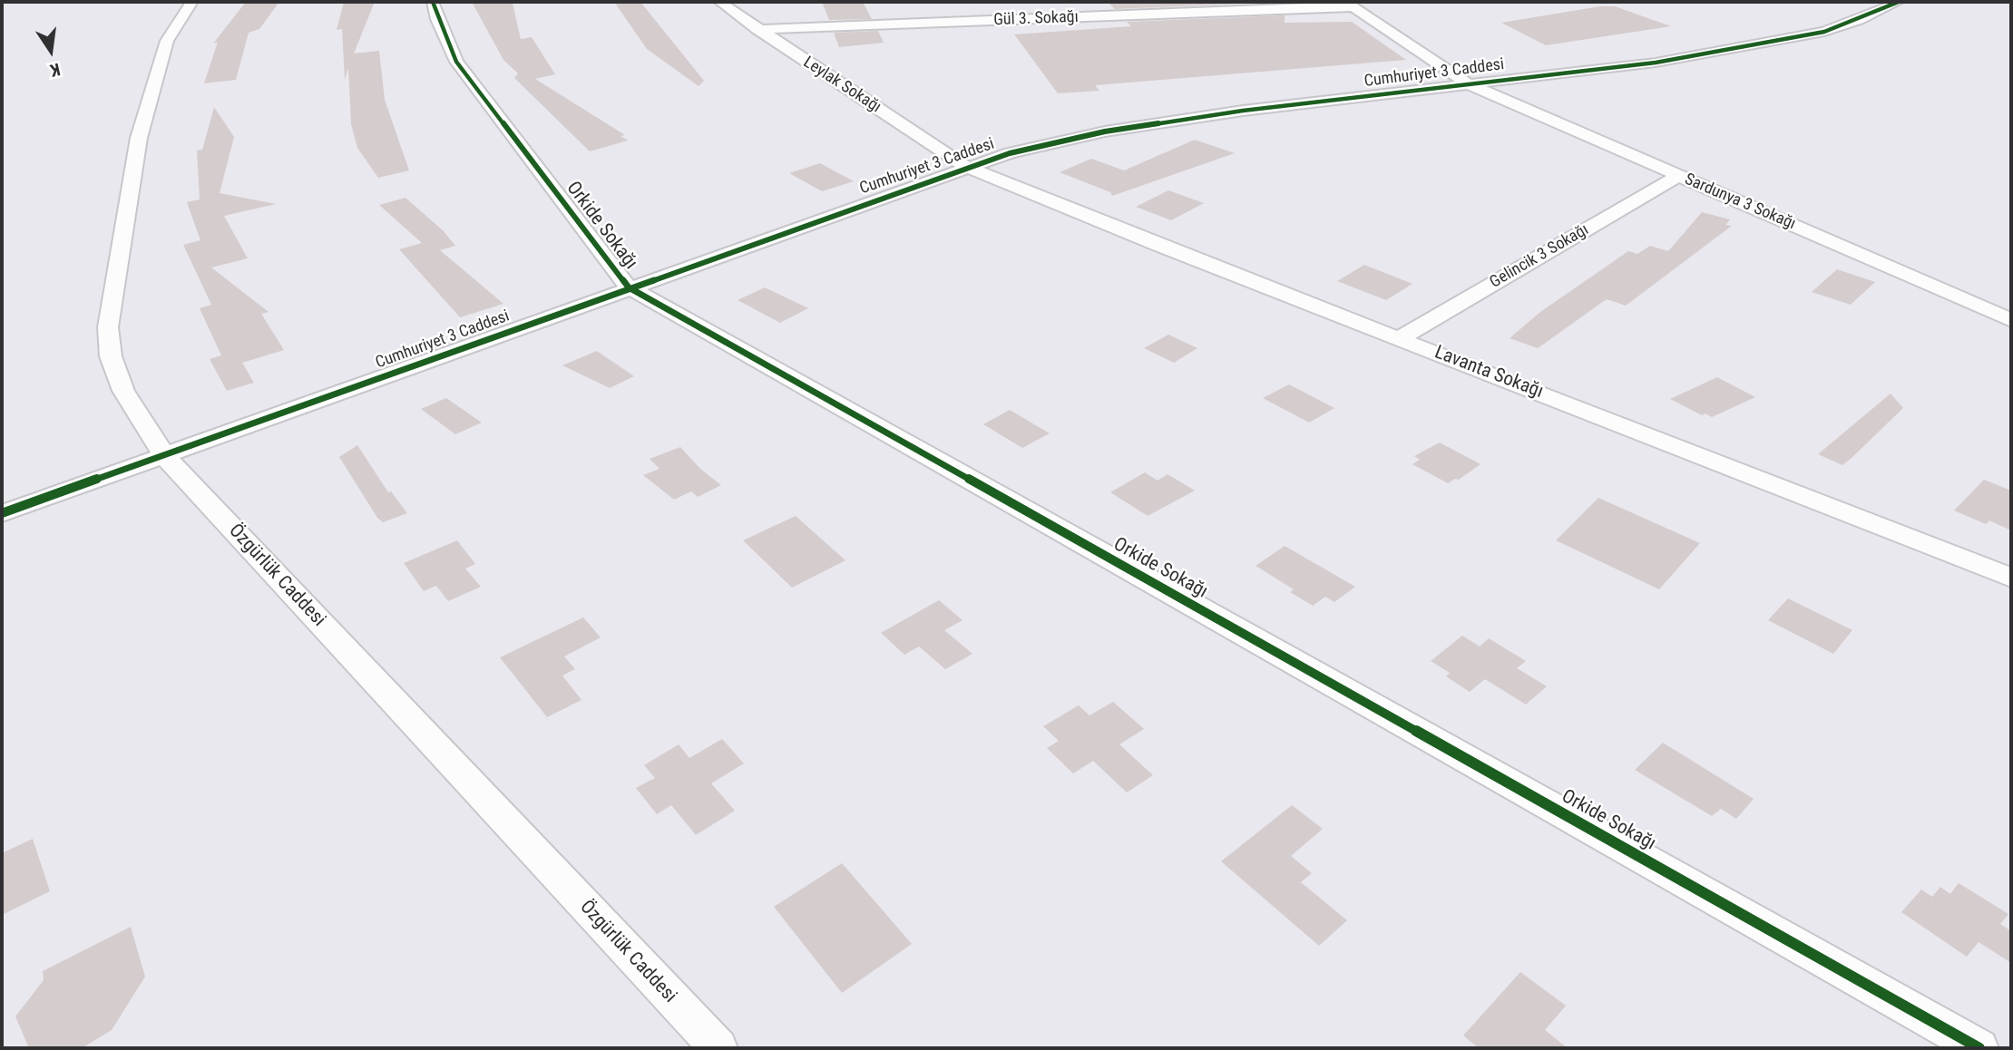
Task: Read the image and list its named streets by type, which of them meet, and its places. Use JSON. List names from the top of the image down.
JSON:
{
  "streets": {
    "street": [
      "Gül 3. Sokağı",
      "Cumhuriyet 3 Caddesi",
      "Leylak Sokağı",
      "Sardunya 3 Sokağı",
      "Orkide Sokağı",
      "Gelincik 3 Sokağı",
      "Lavanta Sokağı",
      "Özgürlük Caddesi"
    ]
  },
  "crossings": [
    ["Gül 3. Sokağı", "Leylak Sokağı"],
    ["Gül 3. Sokağı", "Sardunya 3 Sokağı"],
    ["Cumhuriyet 3 Caddesi", "Leylak Sokağı"],
    ["Cumhuriyet 3 Caddesi", "Sardunya 3 Sokağı"],
    ["Cumhuriyet 3 Caddesi", "Orkide Sokağı"],
    ["Cumhuriyet 3 Caddesi", "Lavanta Sokağı"],
    ["Cumhuriyet 3 Caddesi", "Özgürlük Caddesi"],
    ["Leylak Sokağı", "Lavanta Sokağı"],
    ["Sardunya 3 Sokağı", "Gelincik 3 Sokağı"],
    ["Gelincik 3 Sokağı", "Lavanta Sokağı"]
  ],
  "north": "bottom"
}
